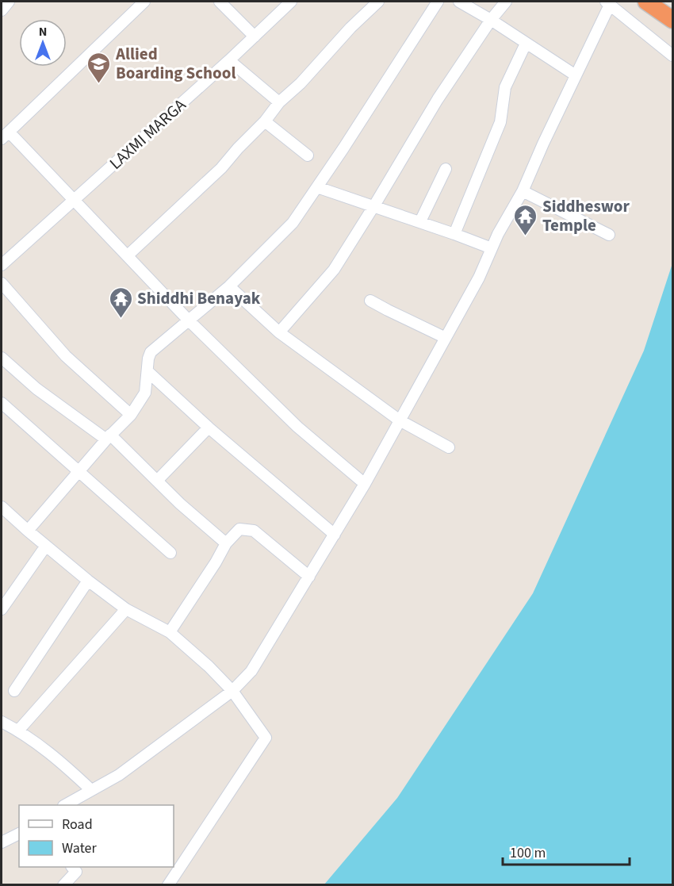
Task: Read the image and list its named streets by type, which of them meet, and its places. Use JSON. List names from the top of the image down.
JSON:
{
  "streets": {
    "street": ["LAXMI MARGA"]
  },
  "places": {
    "school or university": ["Allied Boarding School"],
    "temple": ["Siddheswor Temple", "Shiddhi Benayak"]
  },
  "legend": ["Road", "Water"],
  "scale_bar": "100 m",
  "north": "top"
}
